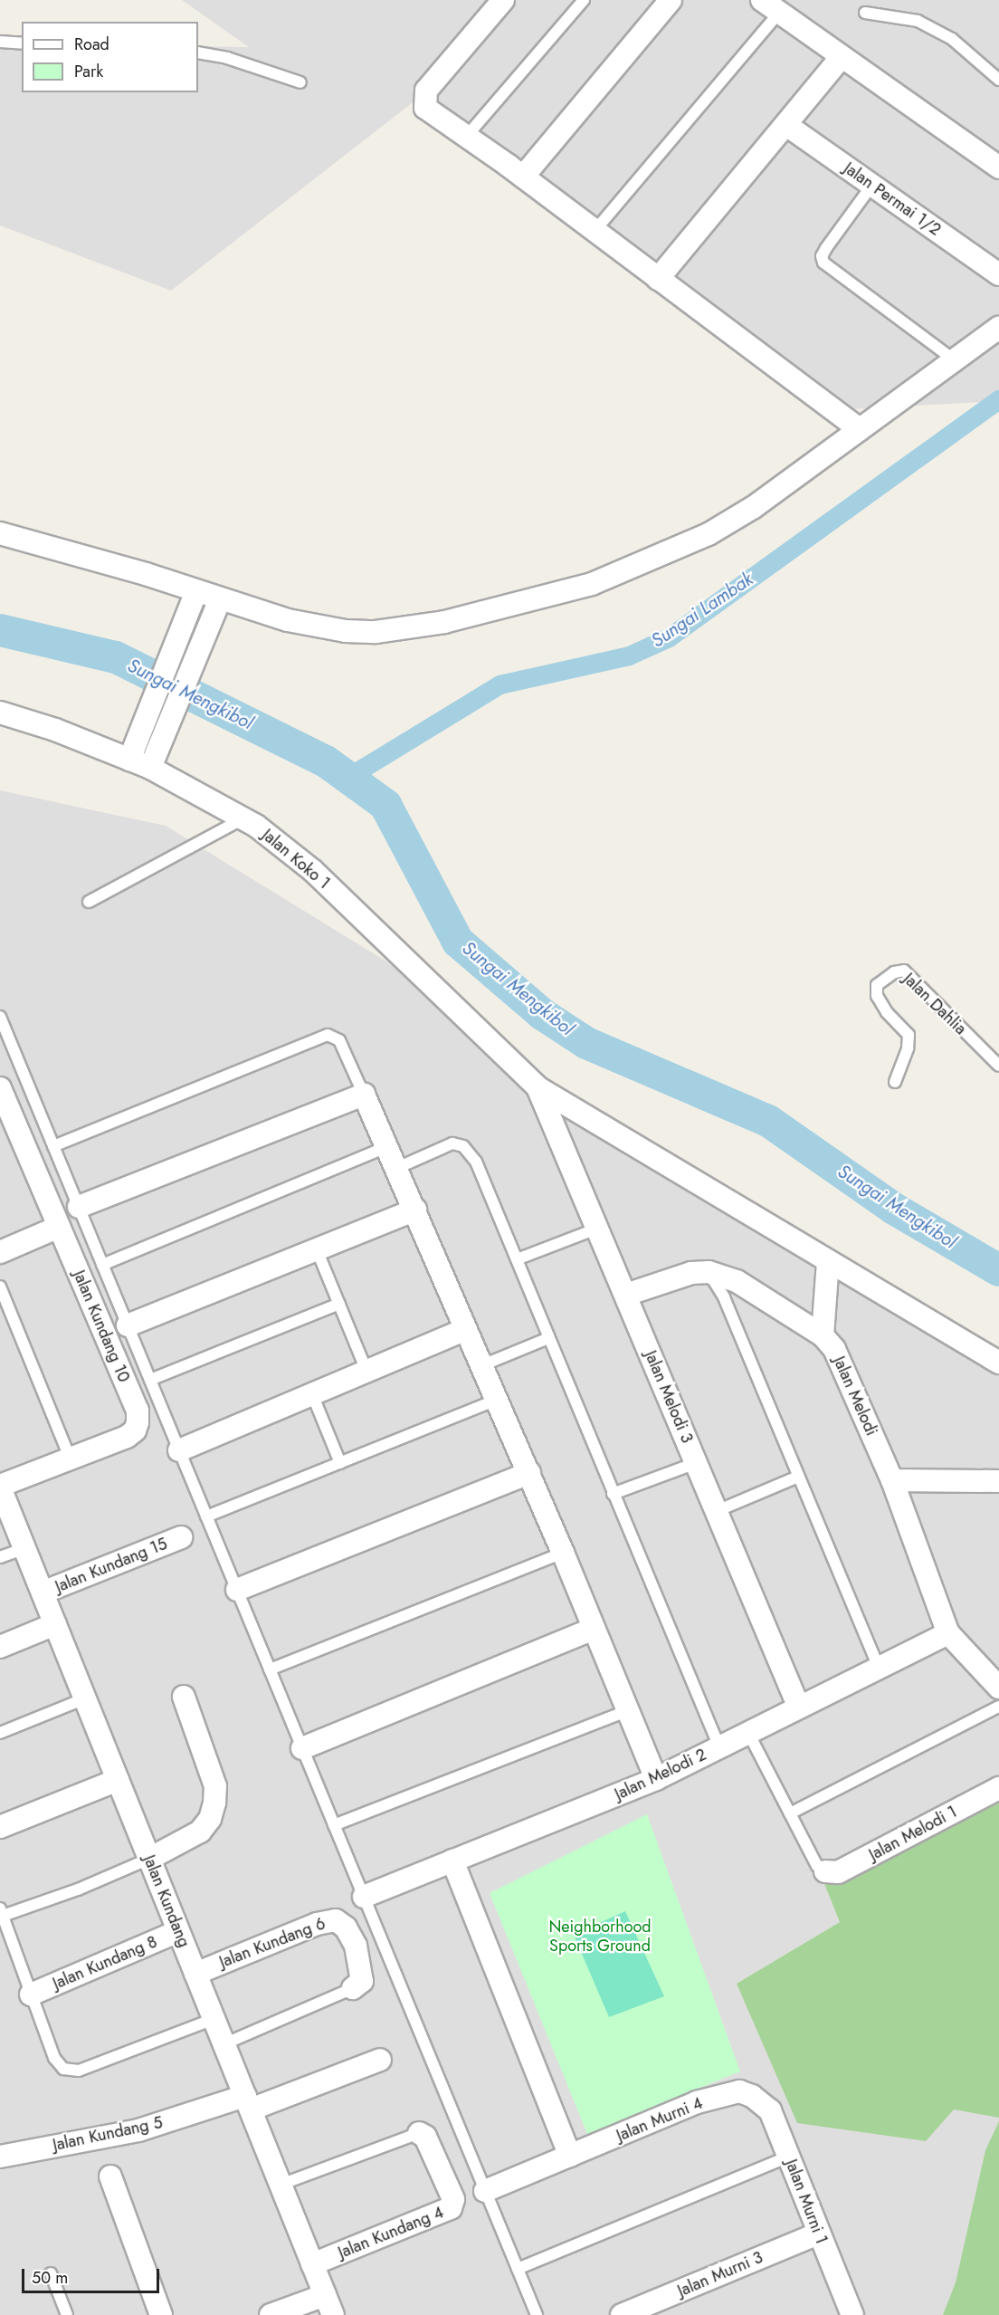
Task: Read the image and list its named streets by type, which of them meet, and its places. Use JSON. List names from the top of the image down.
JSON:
{
  "streets": {
    "street": [
      "Jalan Permai 1/2",
      "Jalan Koko 1",
      "Jalan Kundang 10",
      "Jalan Melodi",
      "Jalan Melodi 3",
      "Jalan Kundang 15",
      "Jalan Melodi 2",
      "Jalan Melodi 1",
      "Jalan Kundang",
      "Jalan Kundang 6",
      "Jalan Kundang 8",
      "Jalan Murni 4",
      "Jalan Kundang 5",
      "Jalan Murni 1",
      "Jalan Kundang 4",
      "Jalan Murni 3"
    ],
    "lane": ["Jalan Dahlia"]
  },
  "crossings": [
    ["Jalan Koko 1", "Jalan Melodi 3"],
    ["Jalan Kundang 10", "Jalan Kundang"],
    ["Jalan Melodi", "Jalan Melodi 3"],
    ["Jalan Melodi", "Jalan Melodi 2"],
    ["Jalan Melodi 3", "Jalan Melodi 2"],
    ["Jalan Kundang 15", "Jalan Kundang"],
    ["Jalan Kundang", "Jalan Kundang 6"],
    ["Jalan Kundang", "Jalan Kundang 8"],
    ["Jalan Kundang", "Jalan Kundang 5"],
    ["Jalan Kundang", "Jalan Kundang 4"],
    ["Jalan Murni 4", "Jalan Murni 1"],
    ["Jalan Murni 1", "Jalan Murni 3"]
  ],
  "water": ["Sungai Lambak", "Sungai Mengkibol"],
  "parks": ["Neighborhood Sports Ground"],
  "legend": ["Road", "Park"],
  "scale_bar": "50 m"
}
